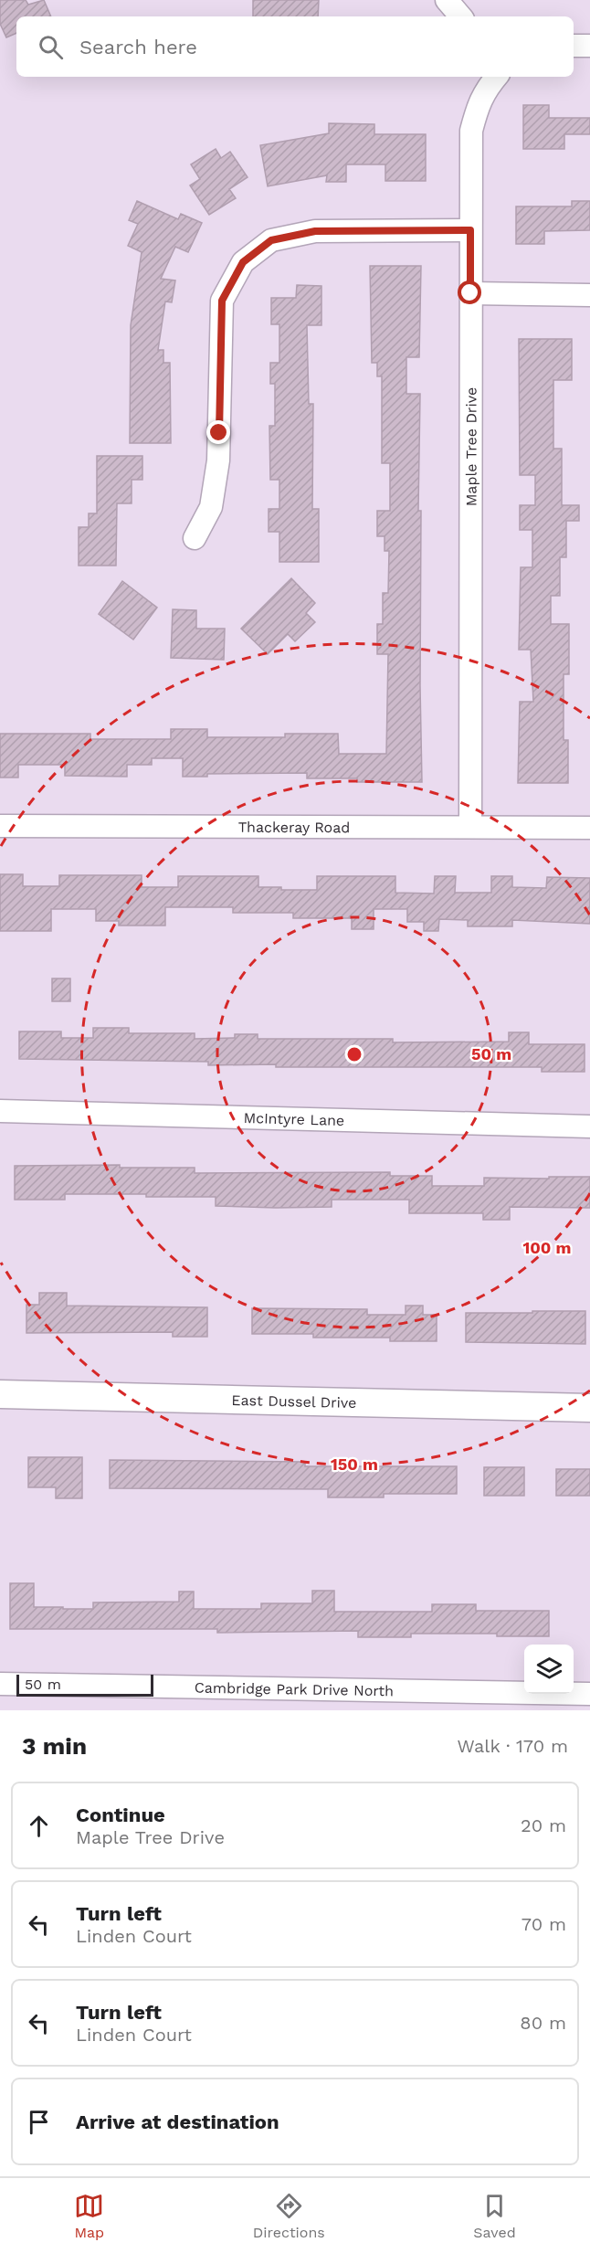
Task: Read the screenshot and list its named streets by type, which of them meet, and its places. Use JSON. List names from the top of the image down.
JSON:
{
  "streets": {
    "street": [
      "Maple Tree Drive",
      "Thackeray Road",
      "McIntyre Lane",
      "East Dussel Drive",
      "Cambridge Park Drive North"
    ]
  },
  "crossings": [
    ["Maple Tree Drive", "Thackeray Road"]
  ],
  "scale_bar": "50 m",
  "page": {
    "search": "Search here",
    "scale": "50 m",
    "heading": ["3 min", "Walk · 170 m"],
    "list": [
      ["Continue", "Maple Tree Drive", "20 m"],
      ["Turn left", "Linden Court", "70 m"],
      ["Turn left", "Linden Court", "80 m"],
      "Arrive at destination"
    ],
    "nav": ["Map", "Directions", "Saved"]
  },
  "rings": ["50 m", "100 m", "150 m"]
}
